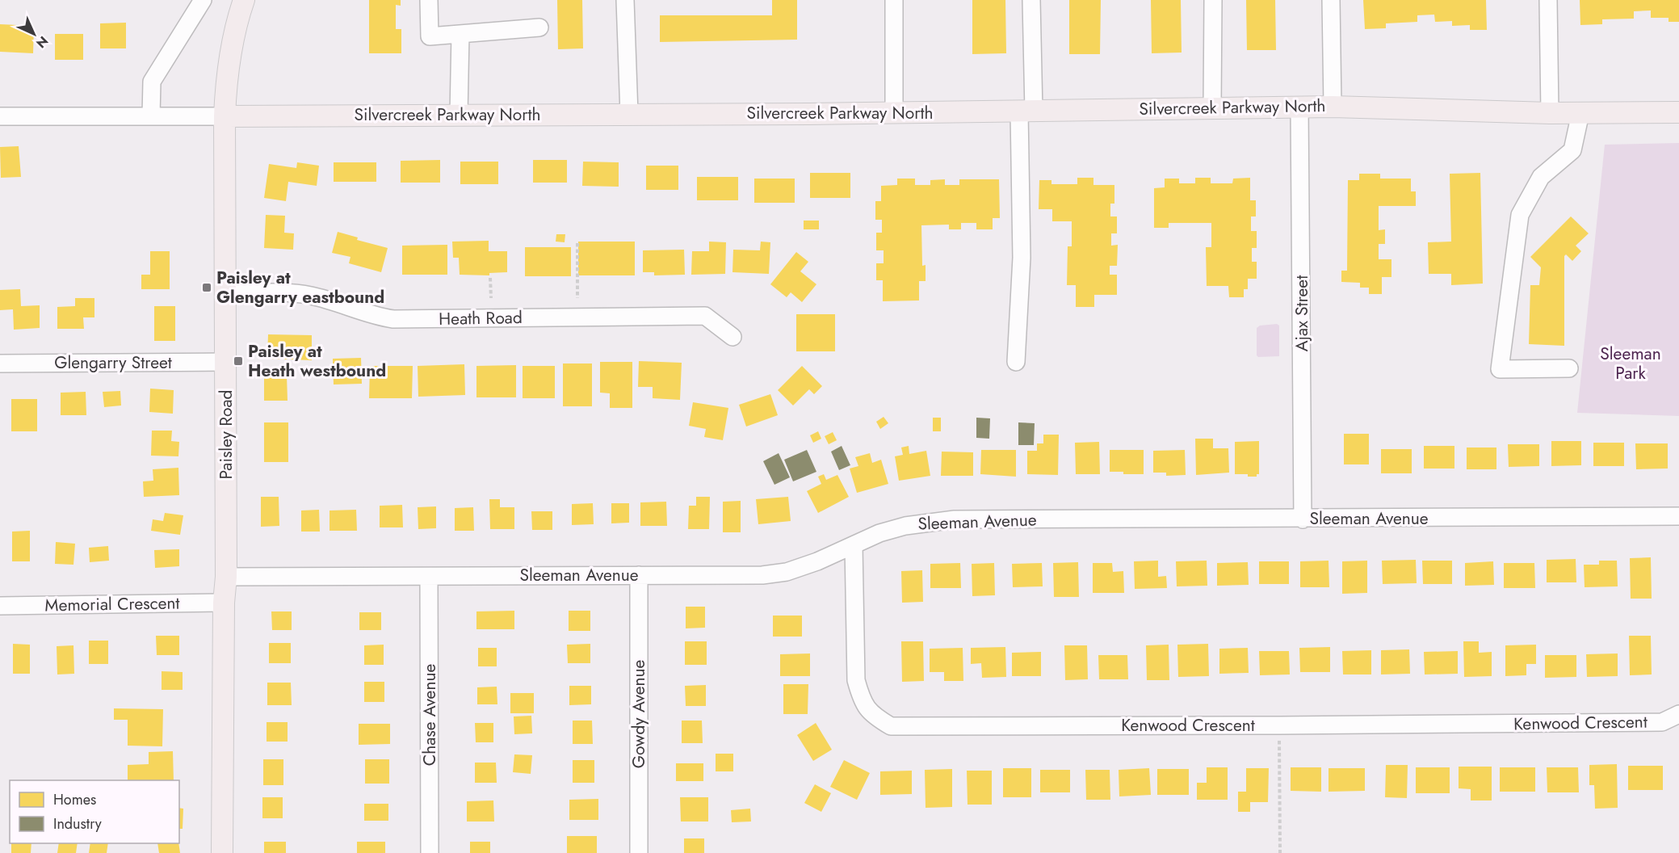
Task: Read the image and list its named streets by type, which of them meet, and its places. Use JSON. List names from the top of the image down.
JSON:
{
  "streets": {
    "main road": ["Silvercreek Parkway North", "Paisley Road"],
    "street": [
      "Ajax Street",
      "Heath Road",
      "Glengarry Street",
      "Sleeman Avenue",
      "Memorial Crescent",
      "Gowdy Avenue",
      "Chase Avenue",
      "Kenwood Crescent"
    ]
  },
  "crossings": [
    ["Silvercreek Parkway North", "Ajax Street"],
    ["Silvercreek Parkway North", "Paisley Road"],
    ["Ajax Street", "Sleeman Avenue"],
    ["Heath Road", "Paisley Road"],
    ["Glengarry Street", "Paisley Road"],
    ["Paisley Road", "Sleeman Avenue"],
    ["Paisley Road", "Memorial Crescent"],
    ["Sleeman Avenue", "Gowdy Avenue"],
    ["Sleeman Avenue", "Chase Avenue"],
    ["Sleeman Avenue", "Kenwood Crescent"]
  ],
  "parks": ["Sleeman Park"],
  "places": {
    "transit": ["Paisley at Glengarry eastbound", "Paisley at Heath westbound"]
  },
  "legend": ["Homes", "Industry"],
  "north": "bottom right"
}
